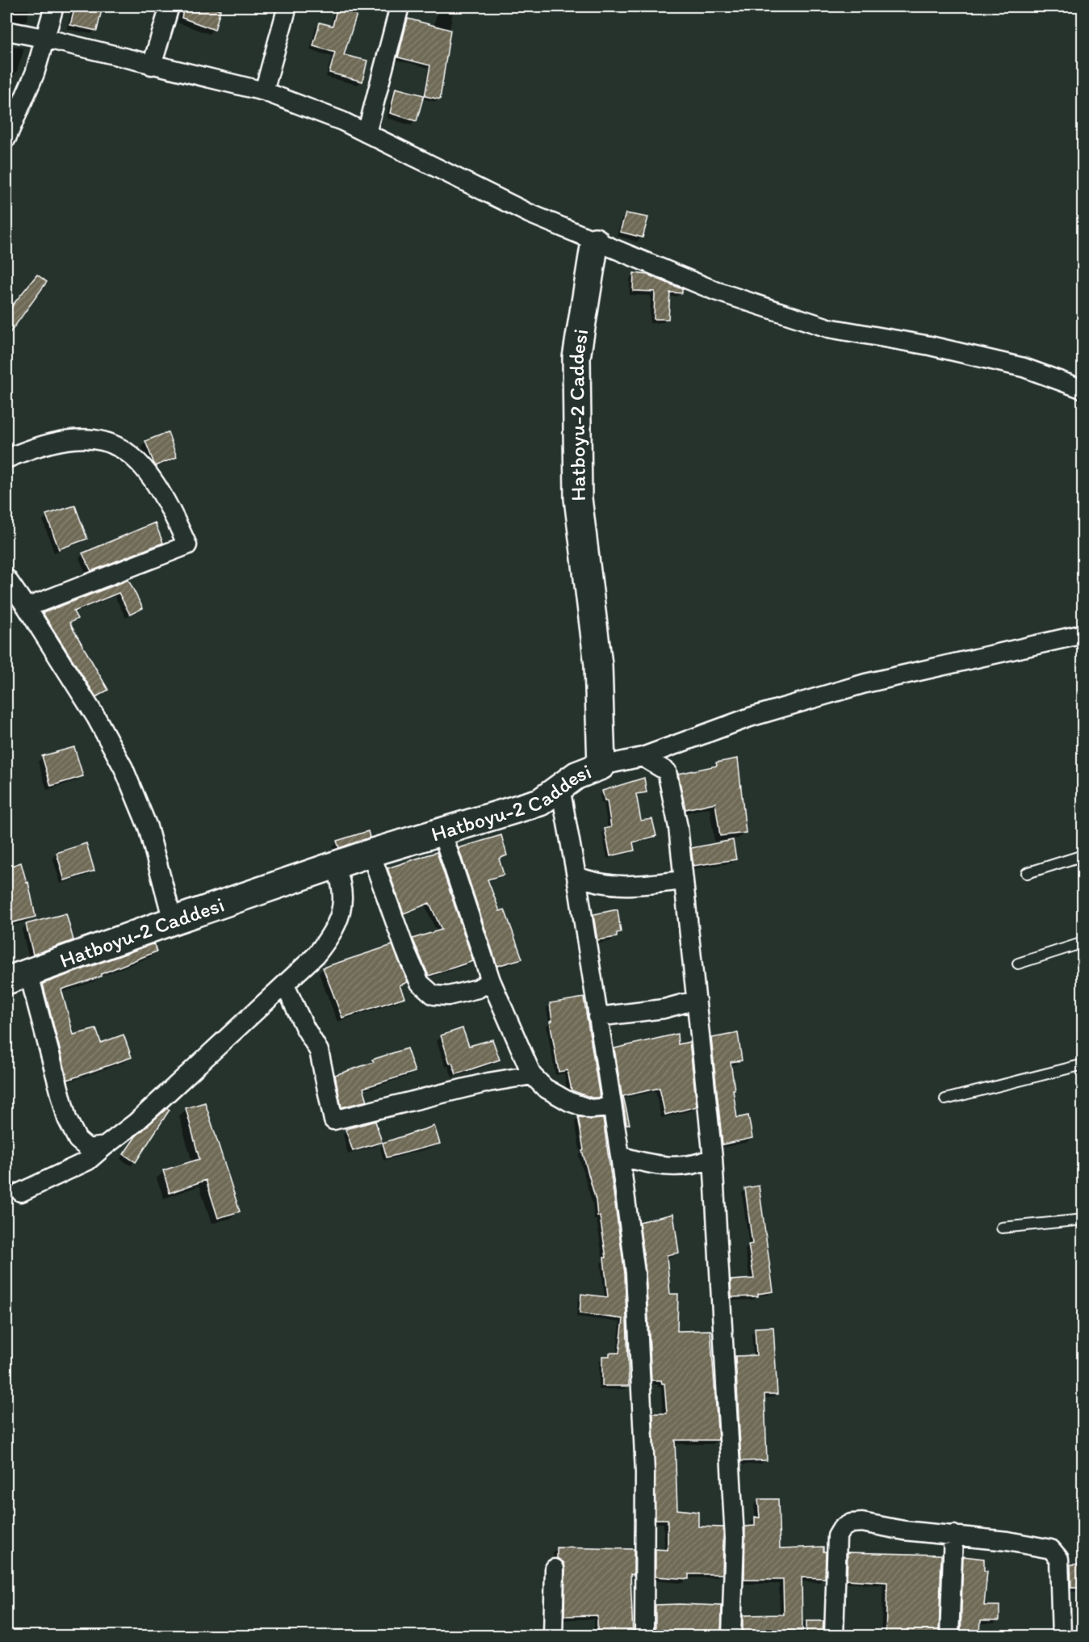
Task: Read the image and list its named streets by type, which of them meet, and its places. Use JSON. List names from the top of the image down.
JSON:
{
  "streets": {
    "main road": ["Hatboyu-2 Caddesi"]
  }
}
